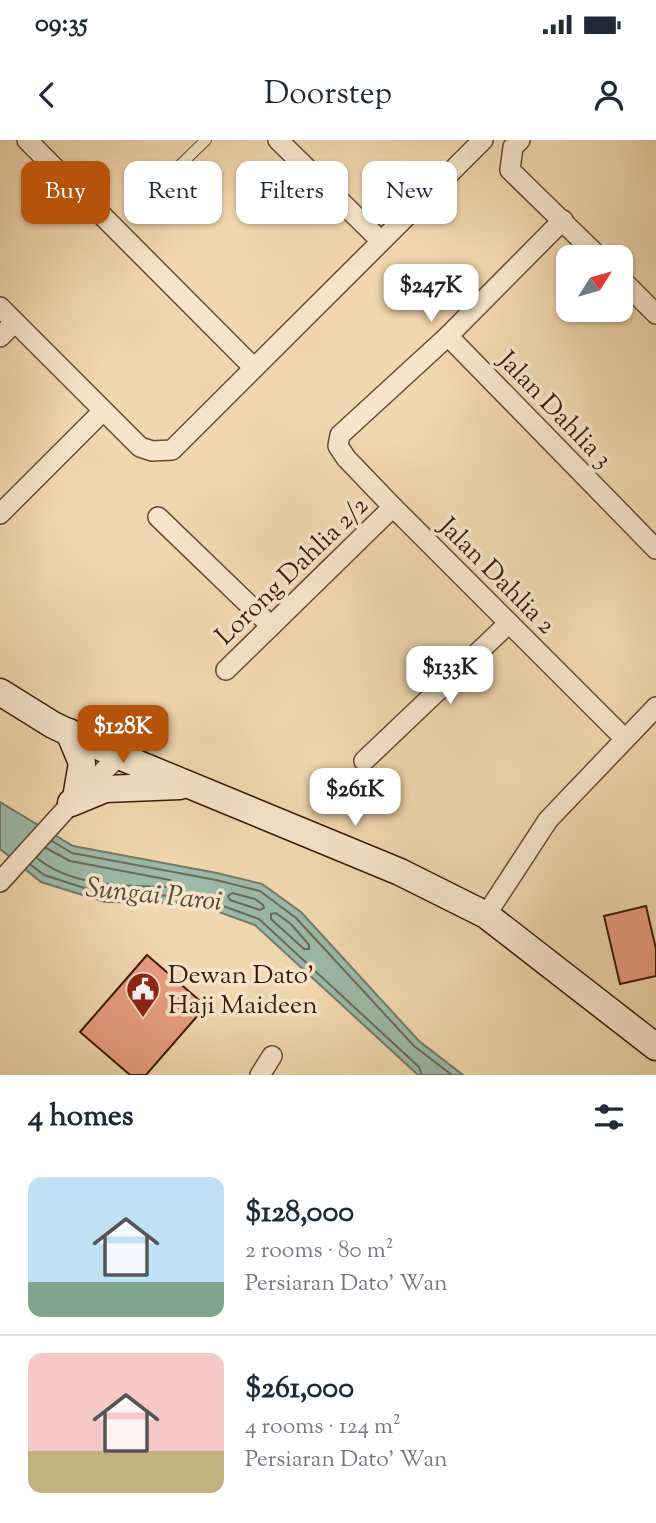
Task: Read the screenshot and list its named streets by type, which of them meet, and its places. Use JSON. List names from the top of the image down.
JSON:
{
  "streets": {
    "street": ["Jalan Dahlia 3", "Lorong Dahlia 2/2", "Jalan Dahlia 2"]
  },
  "crossings": [
    ["Jalan Dahlia 3", "Jalan Dahlia 2"],
    ["Lorong Dahlia 2/2", "Jalan Dahlia 2"]
  ],
  "water": ["Sungai Paroi"],
  "places": {
    "public building": ["Dewan Dato' Haji Maideen"]
  },
  "north": "top right",
  "page": {
    "status": "09:35",
    "header": "Doorstep",
    "chip": [
      "Buy",
      "Rent",
      "Filters",
      "New"
    ],
    "price": [
      "$247K",
      "$133K",
      "$128K",
      "$261K"
    ],
    "heading": "4 homes",
    "list": [
      {
        "name": "$128,000",
        "note": "2 rooms · 80 m² · Persiaran Dato' Wan"
      },
      {
        "name": "$261,000",
        "note": "4 rooms · 124 m² · Persiaran Dato' Wan"
      }
    ]
  }
}
